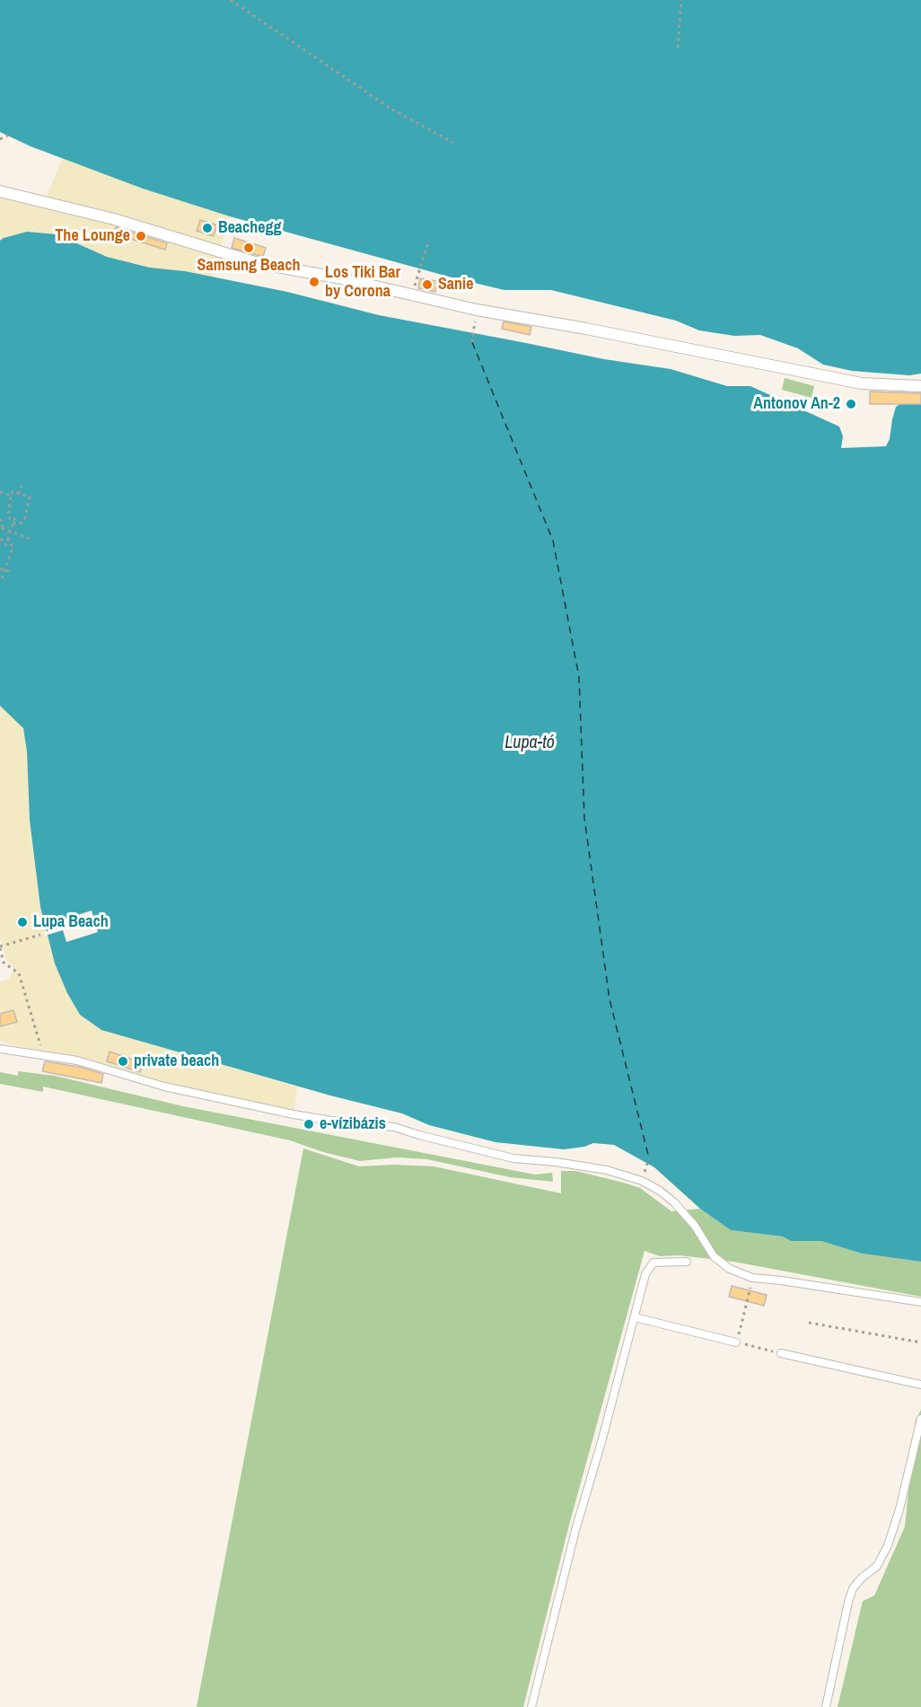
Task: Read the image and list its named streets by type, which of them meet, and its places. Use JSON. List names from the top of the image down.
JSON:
{
  "water": ["Lupa-tó"],
  "places": [
    "Beachegg",
    "The Lounge",
    "Samsung Beach",
    "Los Tiki Bar by Corona",
    "Sanie",
    "Antonov An-2",
    "Lupa Beach",
    "private beach",
    "e-vízibázis"
  ]
}
